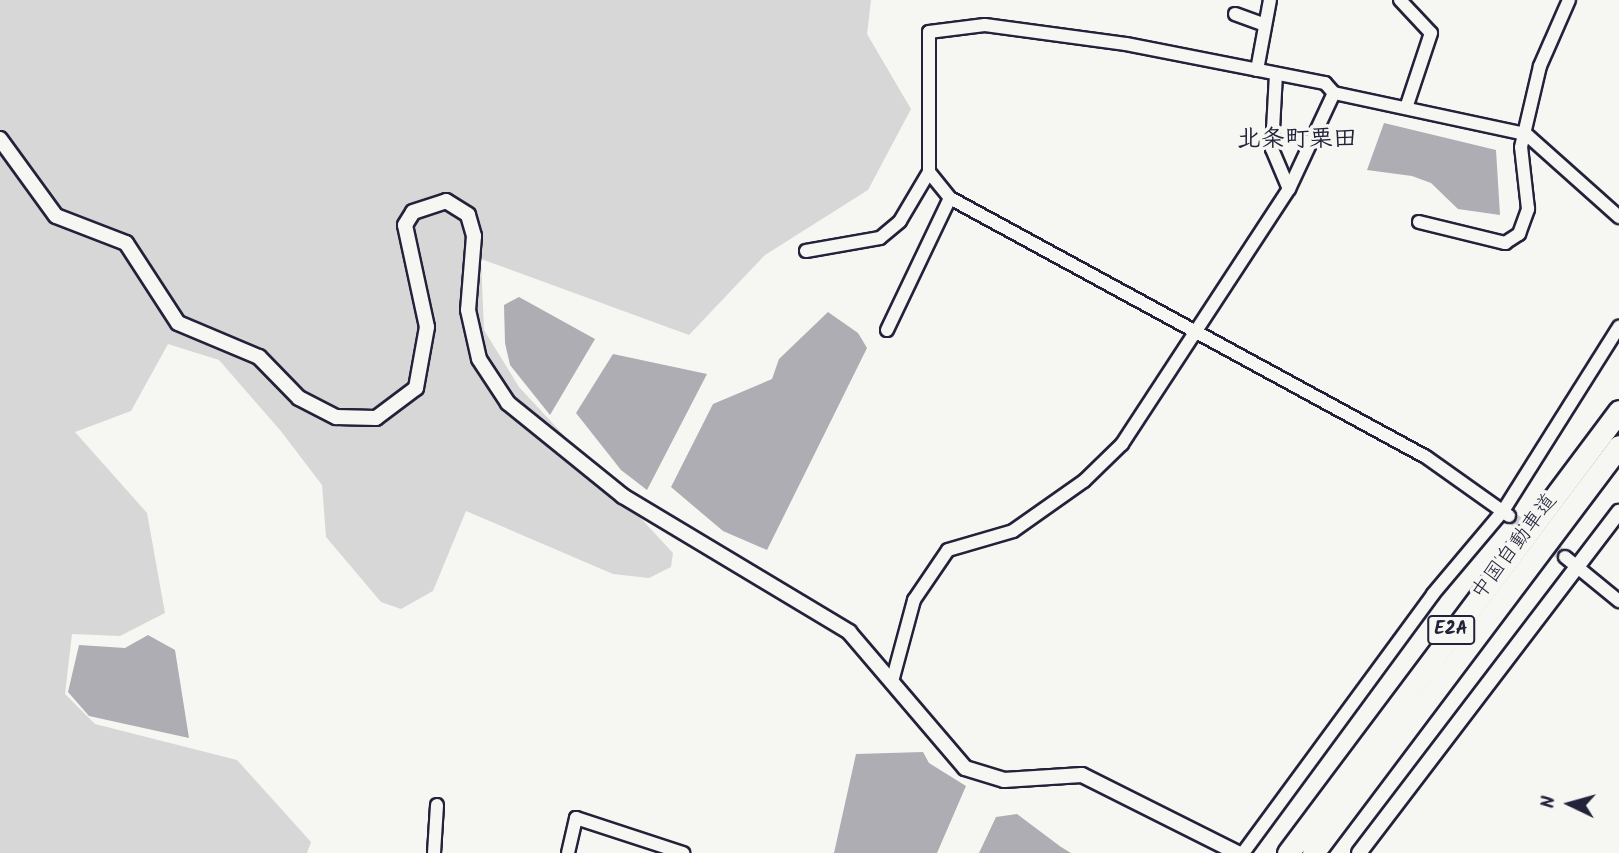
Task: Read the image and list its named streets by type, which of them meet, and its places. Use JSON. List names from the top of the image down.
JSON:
{
  "streets": {
    "highway": ["中国自動車道", "E2A"]
  },
  "districts": ["北条町栗田"],
  "north": "left"
}
